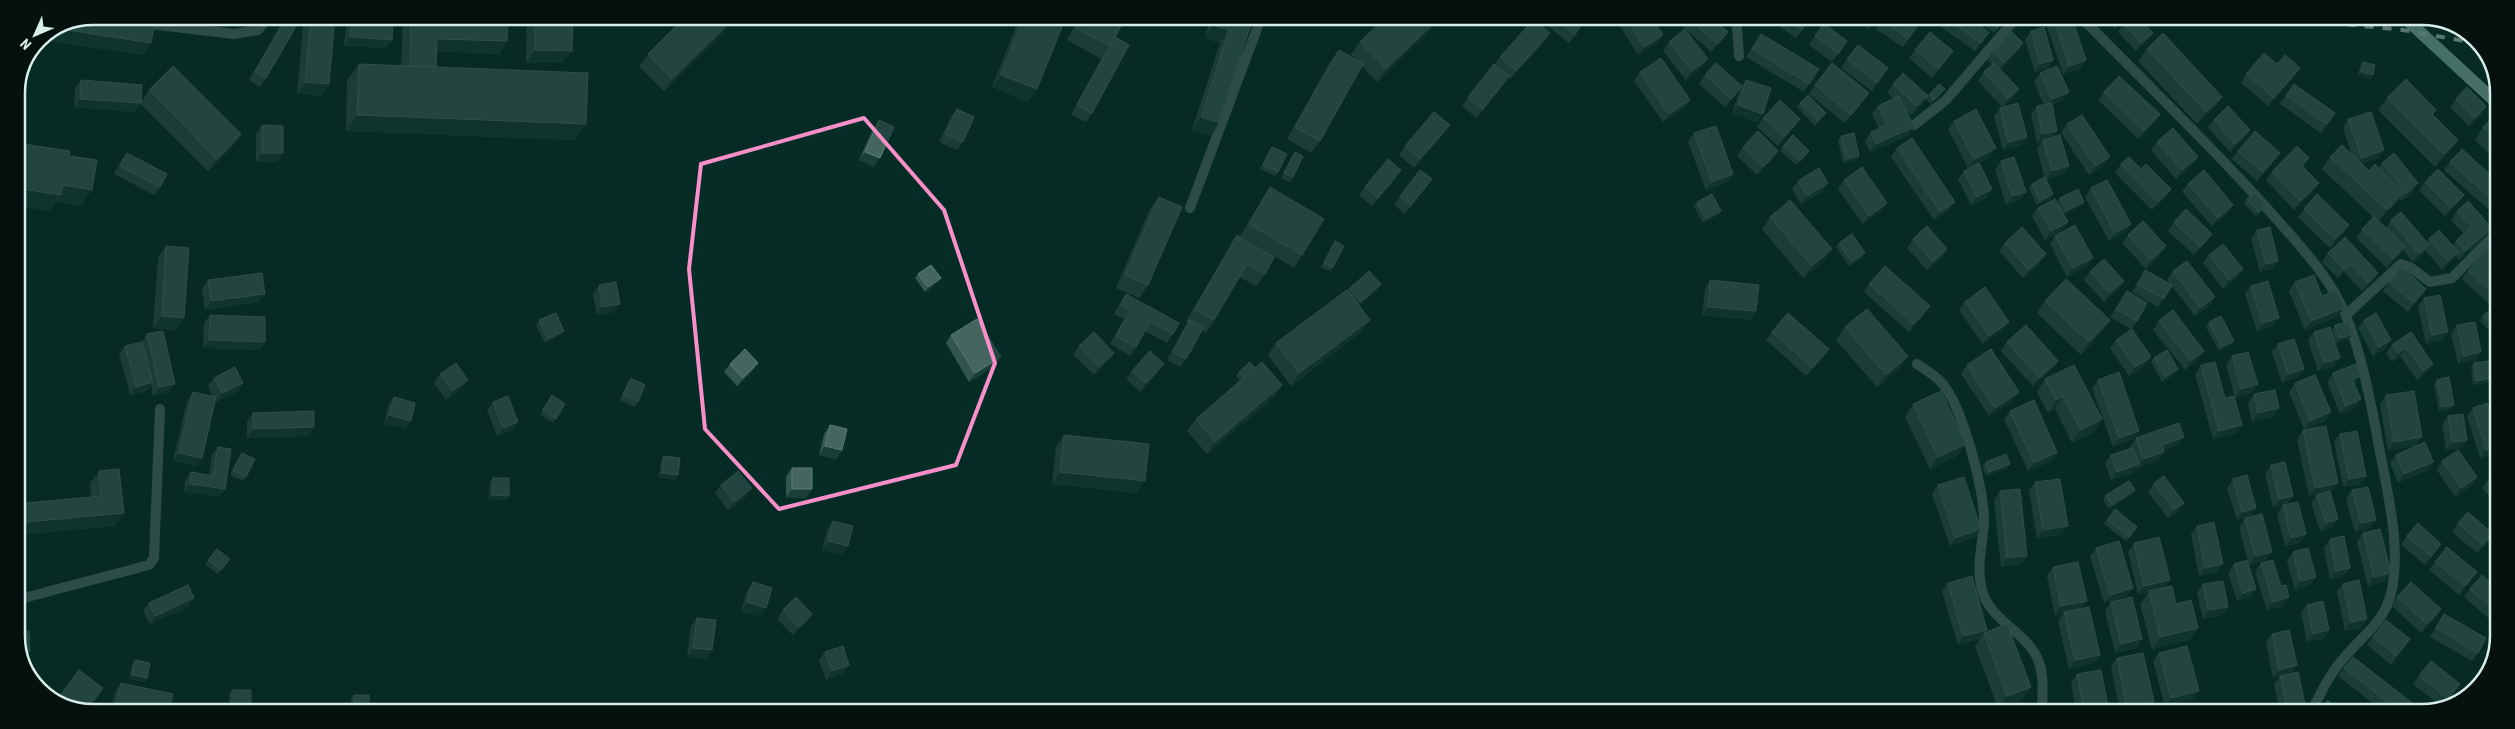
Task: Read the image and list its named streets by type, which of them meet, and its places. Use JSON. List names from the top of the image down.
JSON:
{
  "north": "bottom left"
}
